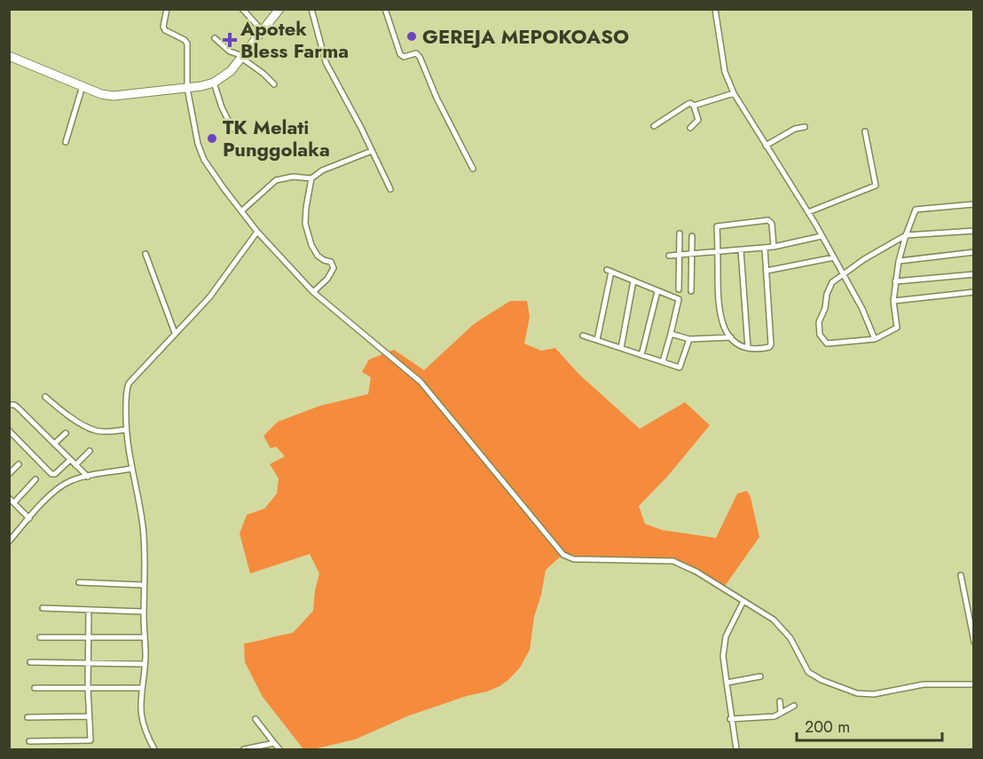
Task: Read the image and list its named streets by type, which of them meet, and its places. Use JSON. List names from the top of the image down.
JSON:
{
  "places": {
    "other": ["GEREJA MEPOKOASO", "TK Melati Punggolaka"],
    "health": ["Apotek Bless Farma"]
  },
  "scale_bar": "200 m"
}
